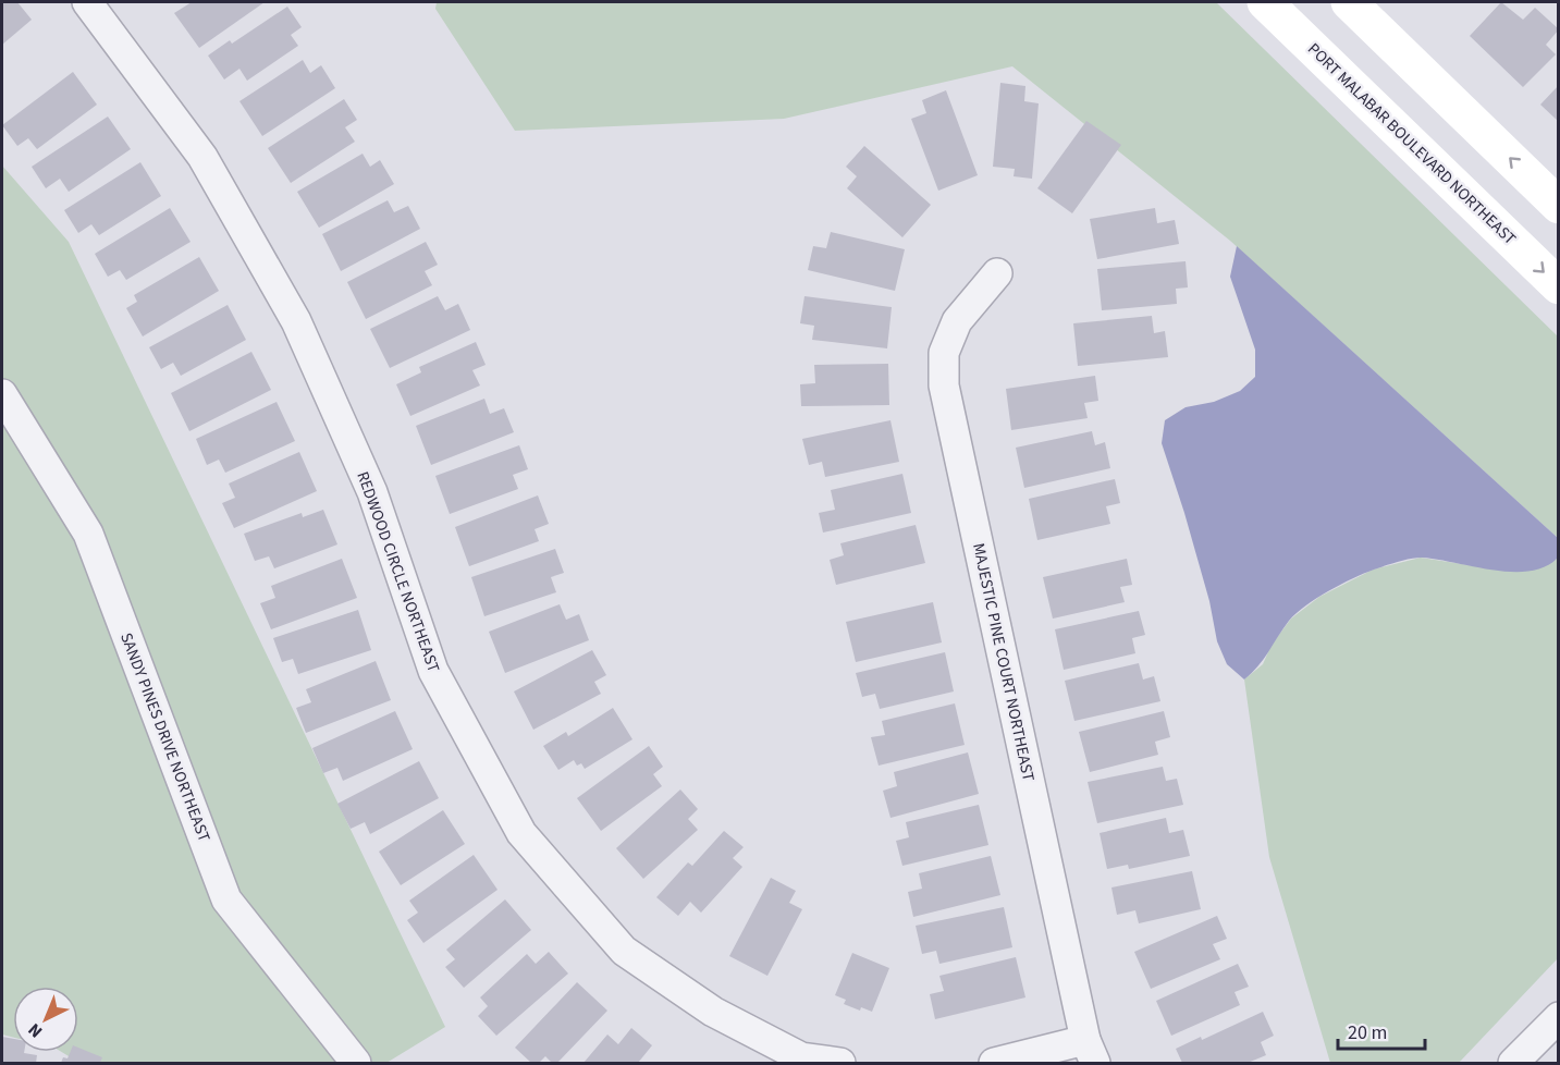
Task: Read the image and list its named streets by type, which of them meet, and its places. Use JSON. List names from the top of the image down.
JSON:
{
  "streets": {
    "street": [
      "PORT MALABAR BOULEVARD NORTHEAST",
      "REDWOOD CIRCLE NORTHEAST",
      "MAJESTIC PINE COURT NORTHEAST",
      "SANDY PINES DRIVE NORTHEAST"
    ]
  },
  "scale_bar": "20 m",
  "north": "bottom left"
}
